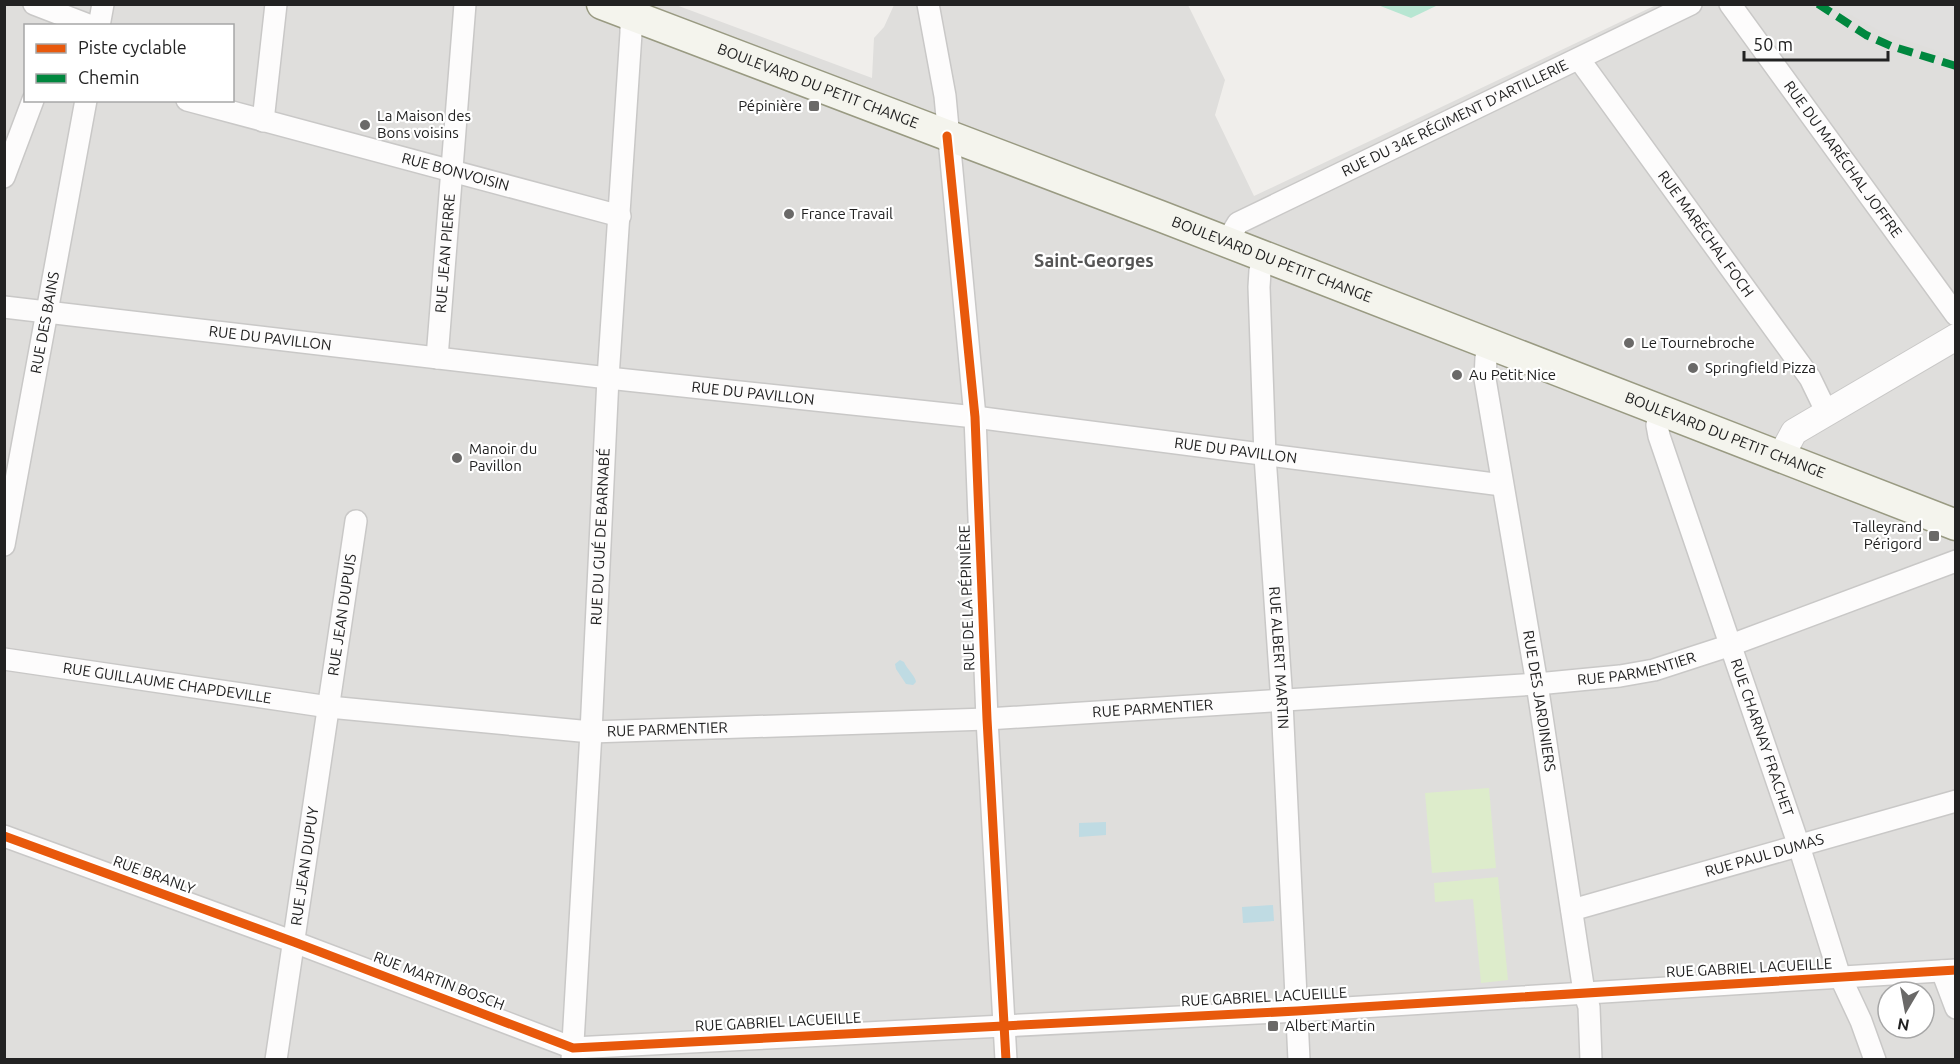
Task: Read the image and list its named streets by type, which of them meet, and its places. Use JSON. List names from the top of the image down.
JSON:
{
  "streets": {
    "main road": ["BOULEVARD DU PETIT CHANGE"],
    "street": [
      "RUE DU 34E RÉGIMENT D'ARTILLERIE",
      "RUE DU MARÉCHAL JOFFRE",
      "RUE BONVOISIN",
      "RUE MARÉCHAL FOCH",
      "RUE JEAN PIERRE",
      "RUE DES BAINS",
      "RUE DU PAVILLON",
      "RUE DU GUÉ DE BARNABÉ",
      "RUE DE LA PÉPINIÈRE",
      "RUE JEAN DUPUIS",
      "RUE ALBERT MARTIN",
      "RUE PARMENTIER",
      "RUE GUILLAUME CHAPDEVILLE",
      "RUE DES JARDINIERS",
      "RUE CHARNAY FRACHET",
      "RUE PAUL DUMAS",
      "RUE JEAN DUPUY",
      "RUE BRANLY",
      "RUE GABRIEL LACUEILLE",
      "RUE MARTIN BOSCH"
    ]
  },
  "crossings": [
    ["BOULEVARD DU PETIT CHANGE", "RUE DU 34E RÉGIMENT D'ARTILLERIE"],
    ["BOULEVARD DU PETIT CHANGE", "RUE DU GUÉ DE BARNABÉ"],
    ["BOULEVARD DU PETIT CHANGE", "RUE DE LA PÉPINIÈRE"],
    ["BOULEVARD DU PETIT CHANGE", "RUE ALBERT MARTIN"],
    ["BOULEVARD DU PETIT CHANGE", "RUE DES JARDINIERS"],
    ["BOULEVARD DU PETIT CHANGE", "RUE CHARNAY FRACHET"],
    ["RUE DU 34E RÉGIMENT D'ARTILLERIE", "RUE MARÉCHAL FOCH"],
    ["RUE BONVOISIN", "RUE JEAN PIERRE"],
    ["RUE BONVOISIN", "RUE DU GUÉ DE BARNABÉ"],
    ["RUE JEAN PIERRE", "RUE DU PAVILLON"],
    ["RUE DES BAINS", "RUE DU PAVILLON"],
    ["RUE DU PAVILLON", "RUE DU GUÉ DE BARNABÉ"],
    ["RUE DU PAVILLON", "RUE DE LA PÉPINIÈRE"],
    ["RUE DU PAVILLON", "RUE ALBERT MARTIN"],
    ["RUE DU PAVILLON", "RUE DES JARDINIERS"],
    ["RUE DU GUÉ DE BARNABÉ", "RUE PARMENTIER"],
    ["RUE DU GUÉ DE BARNABÉ", "RUE GABRIEL LACUEILLE"],
    ["RUE DU GUÉ DE BARNABÉ", "RUE MARTIN BOSCH"],
    ["RUE DE LA PÉPINIÈRE", "RUE PARMENTIER"],
    ["RUE DE LA PÉPINIÈRE", "RUE GABRIEL LACUEILLE"],
    ["RUE JEAN DUPUIS", "RUE PARMENTIER"],
    ["RUE JEAN DUPUIS", "RUE GUILLAUME CHAPDEVILLE"],
    ["RUE JEAN DUPUIS", "RUE JEAN DUPUY"],
    ["RUE ALBERT MARTIN", "RUE PARMENTIER"],
    ["RUE ALBERT MARTIN", "RUE GABRIEL LACUEILLE"],
    ["RUE PARMENTIER", "RUE GUILLAUME CHAPDEVILLE"],
    ["RUE PARMENTIER", "RUE DES JARDINIERS"],
    ["RUE PARMENTIER", "RUE CHARNAY FRACHET"],
    ["RUE PARMENTIER", "RUE JEAN DUPUY"],
    ["RUE GUILLAUME CHAPDEVILLE", "RUE JEAN DUPUY"],
    ["RUE DES JARDINIERS", "RUE PAUL DUMAS"],
    ["RUE DES JARDINIERS", "RUE GABRIEL LACUEILLE"],
    ["RUE CHARNAY FRACHET", "RUE PAUL DUMAS"],
    ["RUE CHARNAY FRACHET", "RUE GABRIEL LACUEILLE"],
    ["RUE JEAN DUPUY", "RUE BRANLY"],
    ["RUE JEAN DUPUY", "RUE MARTIN BOSCH"],
    ["RUE BRANLY", "RUE MARTIN BOSCH"],
    ["RUE GABRIEL LACUEILLE", "RUE MARTIN BOSCH"]
  ],
  "districts": ["Saint-Georges"],
  "places": {
    "transit": ["Pépinière", "Talleyrand Périgord", "Albert Martin"],
    "other": [
      "La Maison des Bons voisins",
      "France Travail",
      "Le Tournebroche",
      "Springfield Pizza",
      "Au Petit Nice",
      "Manoir du Pavillon"
    ]
  },
  "legend": ["Piste cyclable", "Chemin"],
  "scale_bar": "50 m",
  "north": "bottom"
}
